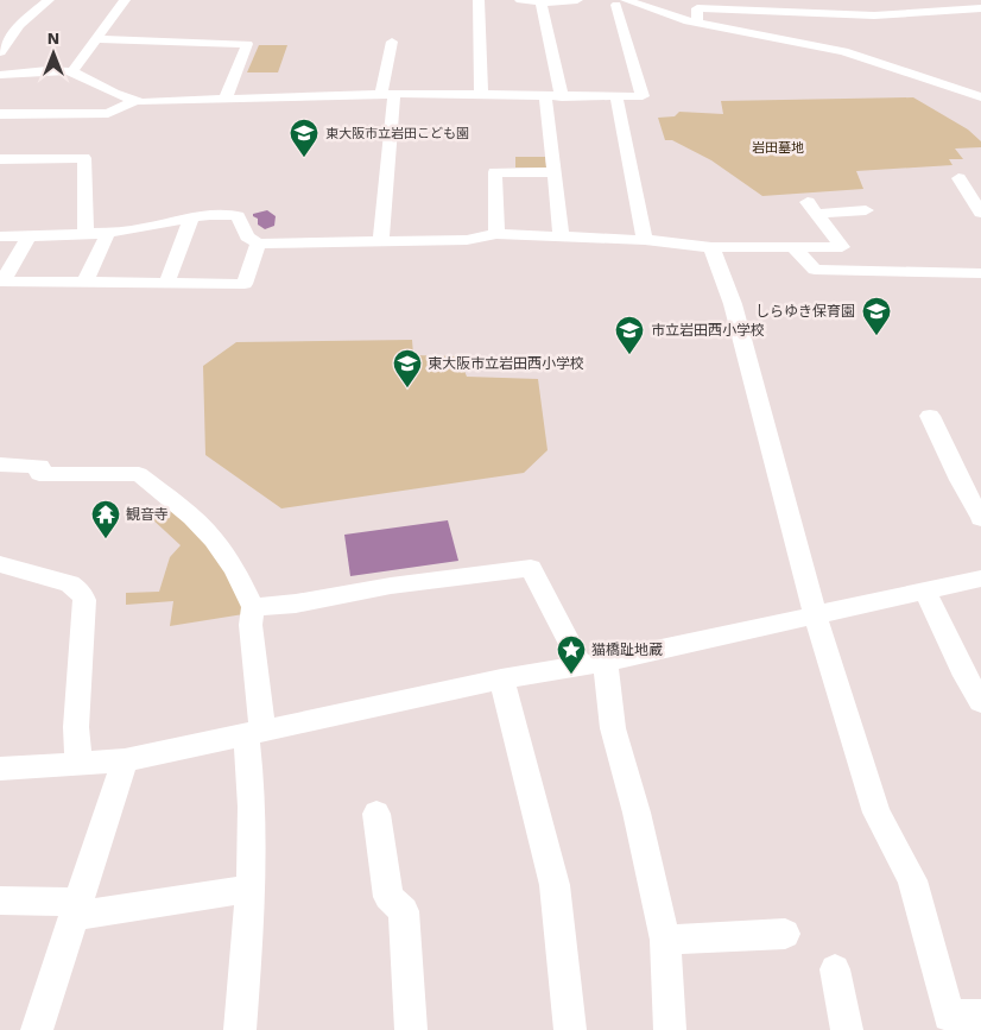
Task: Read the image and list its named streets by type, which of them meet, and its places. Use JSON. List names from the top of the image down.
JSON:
{
  "parks": ["岩田墓地"],
  "places": {
    "school or university": [
      "東大阪市立岩田こども園",
      "しらゆき保育園",
      "市立岩田西小学校",
      "東大阪市立岩田西小学校"
    ],
    "temple": ["観音寺"],
    "place": ["猫橋趾地蔵"]
  },
  "north": "top"
}
